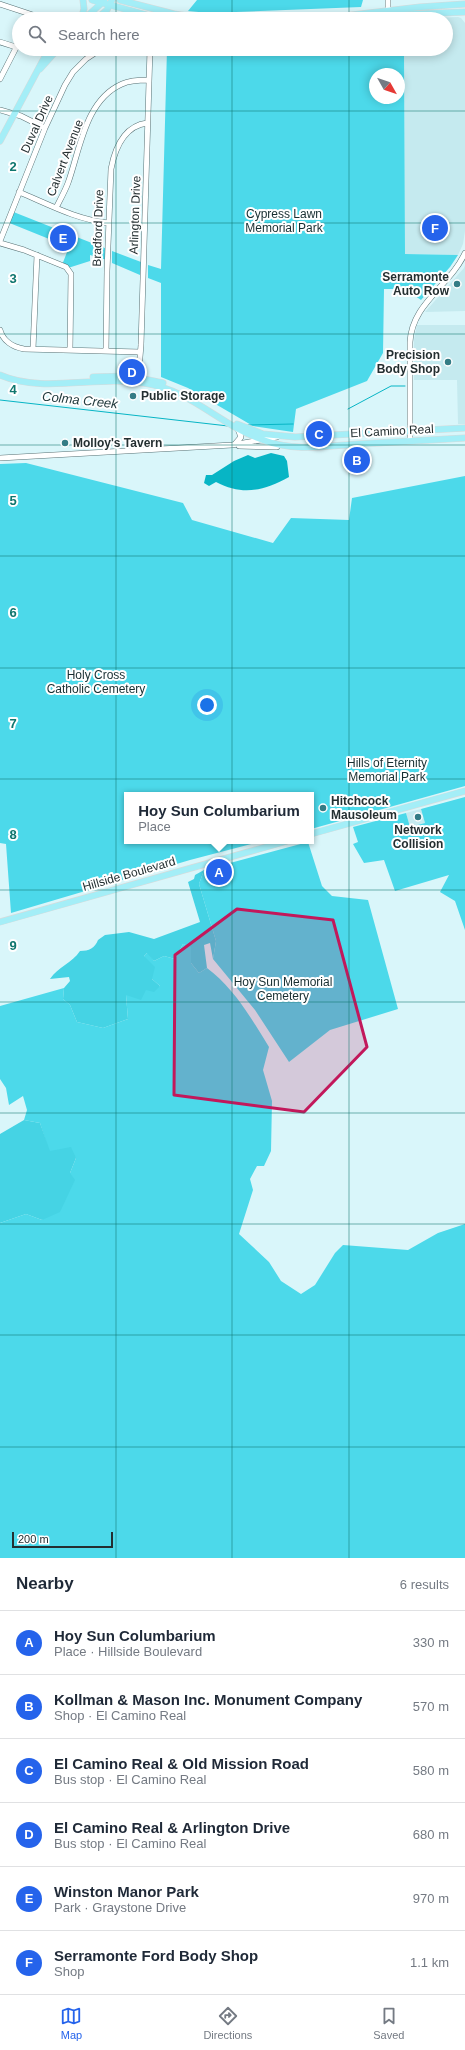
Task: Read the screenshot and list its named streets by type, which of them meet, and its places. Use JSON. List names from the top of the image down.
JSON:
{
  "streets": {
    "main road": ["El Camino Real", "Hillside Boulevard"],
    "street": [
      "Duval Drive",
      "Calvert Avenue",
      "Arlington Drive",
      "Bradford Drive"
    ]
  },
  "crossings": [
    ["Calvert Avenue", "Arlington Drive"],
    ["Arlington Drive", "Bradford Drive"],
    ["Arlington Drive", "El Camino Real"]
  ],
  "water": ["Colma Creek"],
  "parks": [
    "Cypress Lawn Memorial Park",
    "Holy Cross Catholic Cemetery",
    "Hills of Eternity Memorial Park",
    "Hoy Sun Memorial Cemetery"
  ],
  "places": [
    "Serramonte Auto Row",
    "Precision Body Shop",
    "Public Storage",
    "Molloy's Tavern",
    "Hitchcock Mausoleum",
    "Network Collision"
  ],
  "scale_bar": "200 m",
  "north": "bottom right",
  "page": {
    "search": "Search here",
    "pins": [
      "F",
      "E",
      "D",
      "C",
      "B",
      "A"
    ],
    "popup": ["Hoy Sun Columbarium", "Place"],
    "scale": "200 m",
    "heading": ["Nearby", "6 results"],
    "list": [
      {
        "mark": "A",
        "name": "Hoy Sun Columbarium",
        "note": "Place · Hillside Boulevard",
        "value": "330 m"
      },
      {
        "mark": "B",
        "name": "Kollman & Mason Inc. Monument Company",
        "note": "Shop · El Camino Real",
        "value": "570 m"
      },
      {
        "mark": "C",
        "name": "El Camino Real & Old Mission Road",
        "note": "Bus stop · El Camino Real",
        "value": "580 m"
      },
      {
        "mark": "D",
        "name": "El Camino Real & Arlington Drive",
        "note": "Bus stop · El Camino Real",
        "value": "680 m"
      },
      {
        "mark": "E",
        "name": "Winston Manor Park",
        "note": "Park · Graystone Drive",
        "value": "970 m"
      },
      {
        "mark": "F",
        "name": "Serramonte Ford Body Shop",
        "note": "Shop",
        "value": "1.1 km"
      }
    ],
    "nav": ["Map", "Directions", "Saved"]
  },
  "grid": {
    "rows": [
      "2",
      "3",
      "4",
      "5",
      "6",
      "7",
      "8",
      "9"
    ]
  }
}
